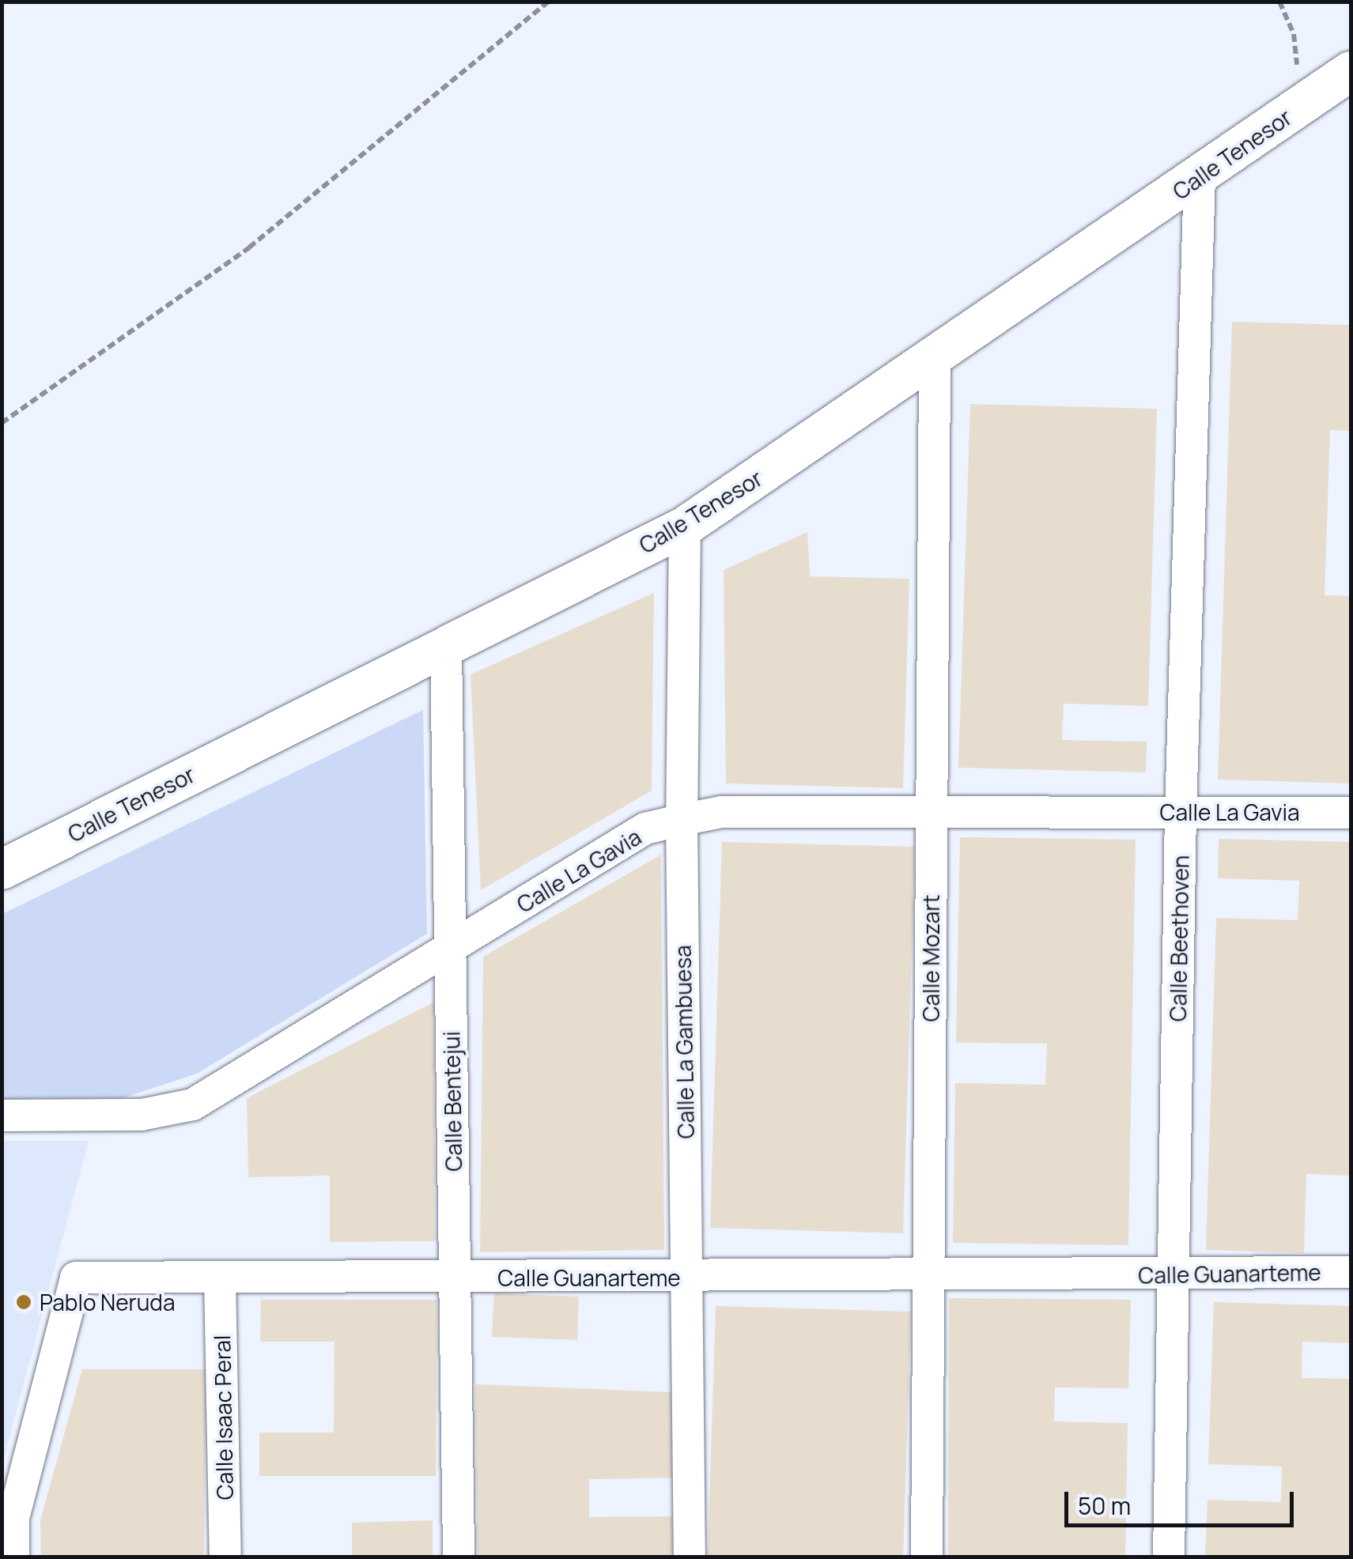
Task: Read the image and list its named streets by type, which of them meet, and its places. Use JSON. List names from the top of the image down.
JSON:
{
  "streets": {
    "street": [
      "Calle Tenesor",
      "Calle La Gavia",
      "Calle Beethoven",
      "Calle Mozart",
      "Calle La Gambuesa",
      "Calle Bentejui",
      "Calle Guanarteme",
      "Calle Isaac Peral"
    ]
  },
  "crossings": [
    ["Calle Tenesor", "Calle Beethoven"],
    ["Calle Tenesor", "Calle Mozart"],
    ["Calle Tenesor", "Calle La Gambuesa"],
    ["Calle Tenesor", "Calle Bentejui"],
    ["Calle La Gavia", "Calle Beethoven"],
    ["Calle La Gavia", "Calle Mozart"],
    ["Calle La Gavia", "Calle La Gambuesa"],
    ["Calle La Gavia", "Calle Bentejui"],
    ["Calle Beethoven", "Calle Guanarteme"],
    ["Calle Mozart", "Calle Guanarteme"],
    ["Calle La Gambuesa", "Calle Guanarteme"],
    ["Calle Bentejui", "Calle Guanarteme"],
    ["Calle Guanarteme", "Calle Isaac Peral"]
  ],
  "places": ["Pablo Neruda"],
  "scale_bar": "50 m"
}
